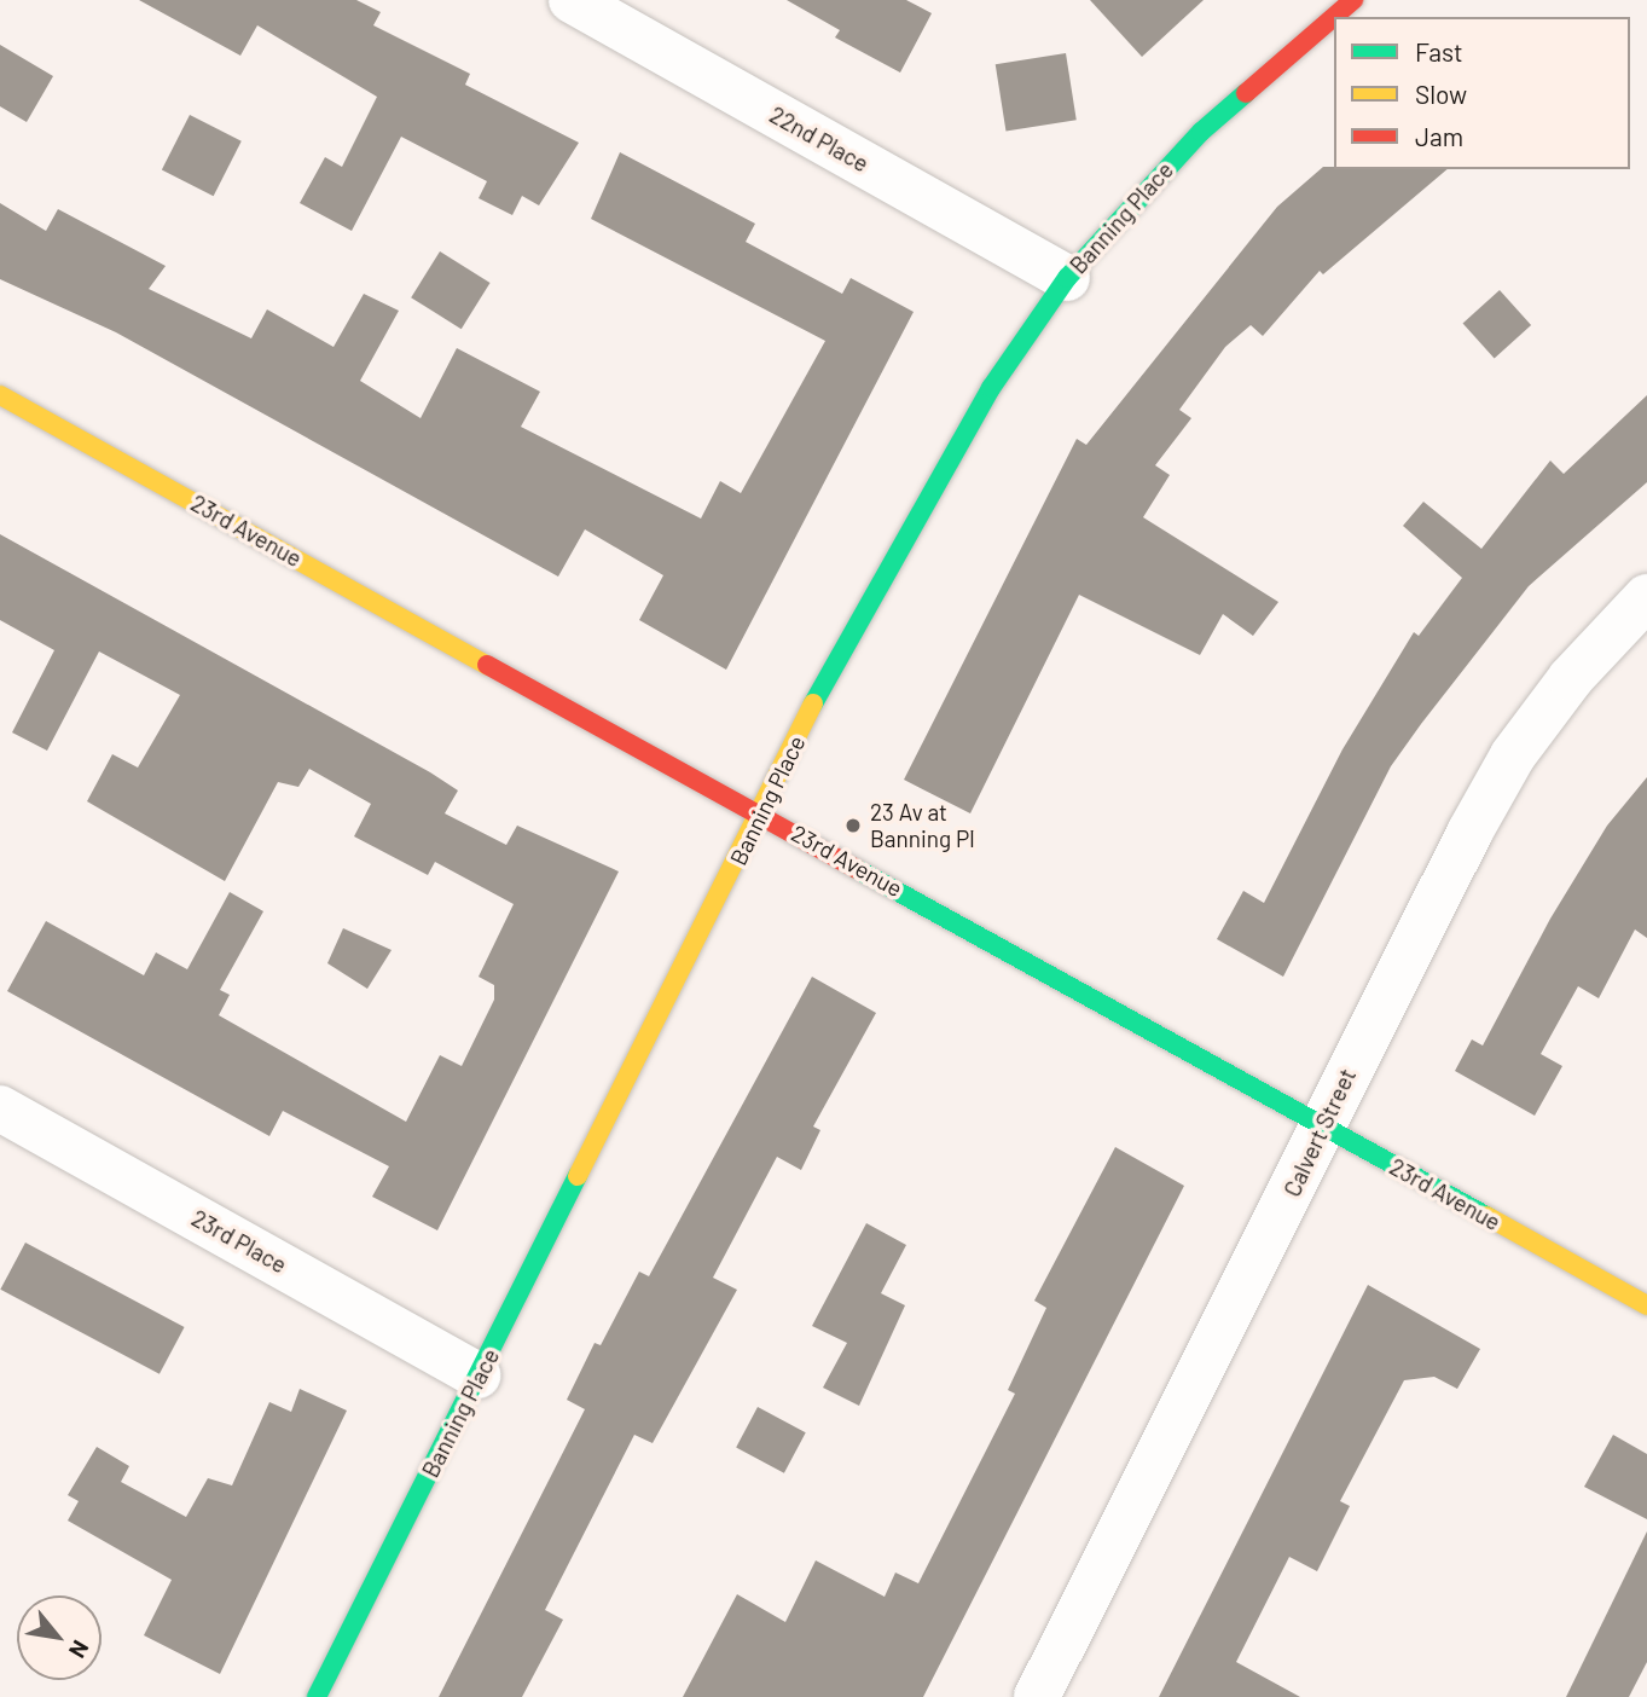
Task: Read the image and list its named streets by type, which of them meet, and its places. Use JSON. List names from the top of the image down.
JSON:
{
  "streets": {
    "street": [
      "22nd Place",
      "Banning Place",
      "23rd Avenue",
      "Calvert Street",
      "23rd Place"
    ]
  },
  "crossings": [
    ["22nd Place", "Banning Place"],
    ["Banning Place", "23rd Avenue"],
    ["Banning Place", "23rd Place"],
    ["23rd Avenue", "Calvert Street"]
  ],
  "places": ["23 Av at Banning Pl"],
  "legend": ["Fast", "Slow", "Jam"],
  "north": "bottom right"
}
